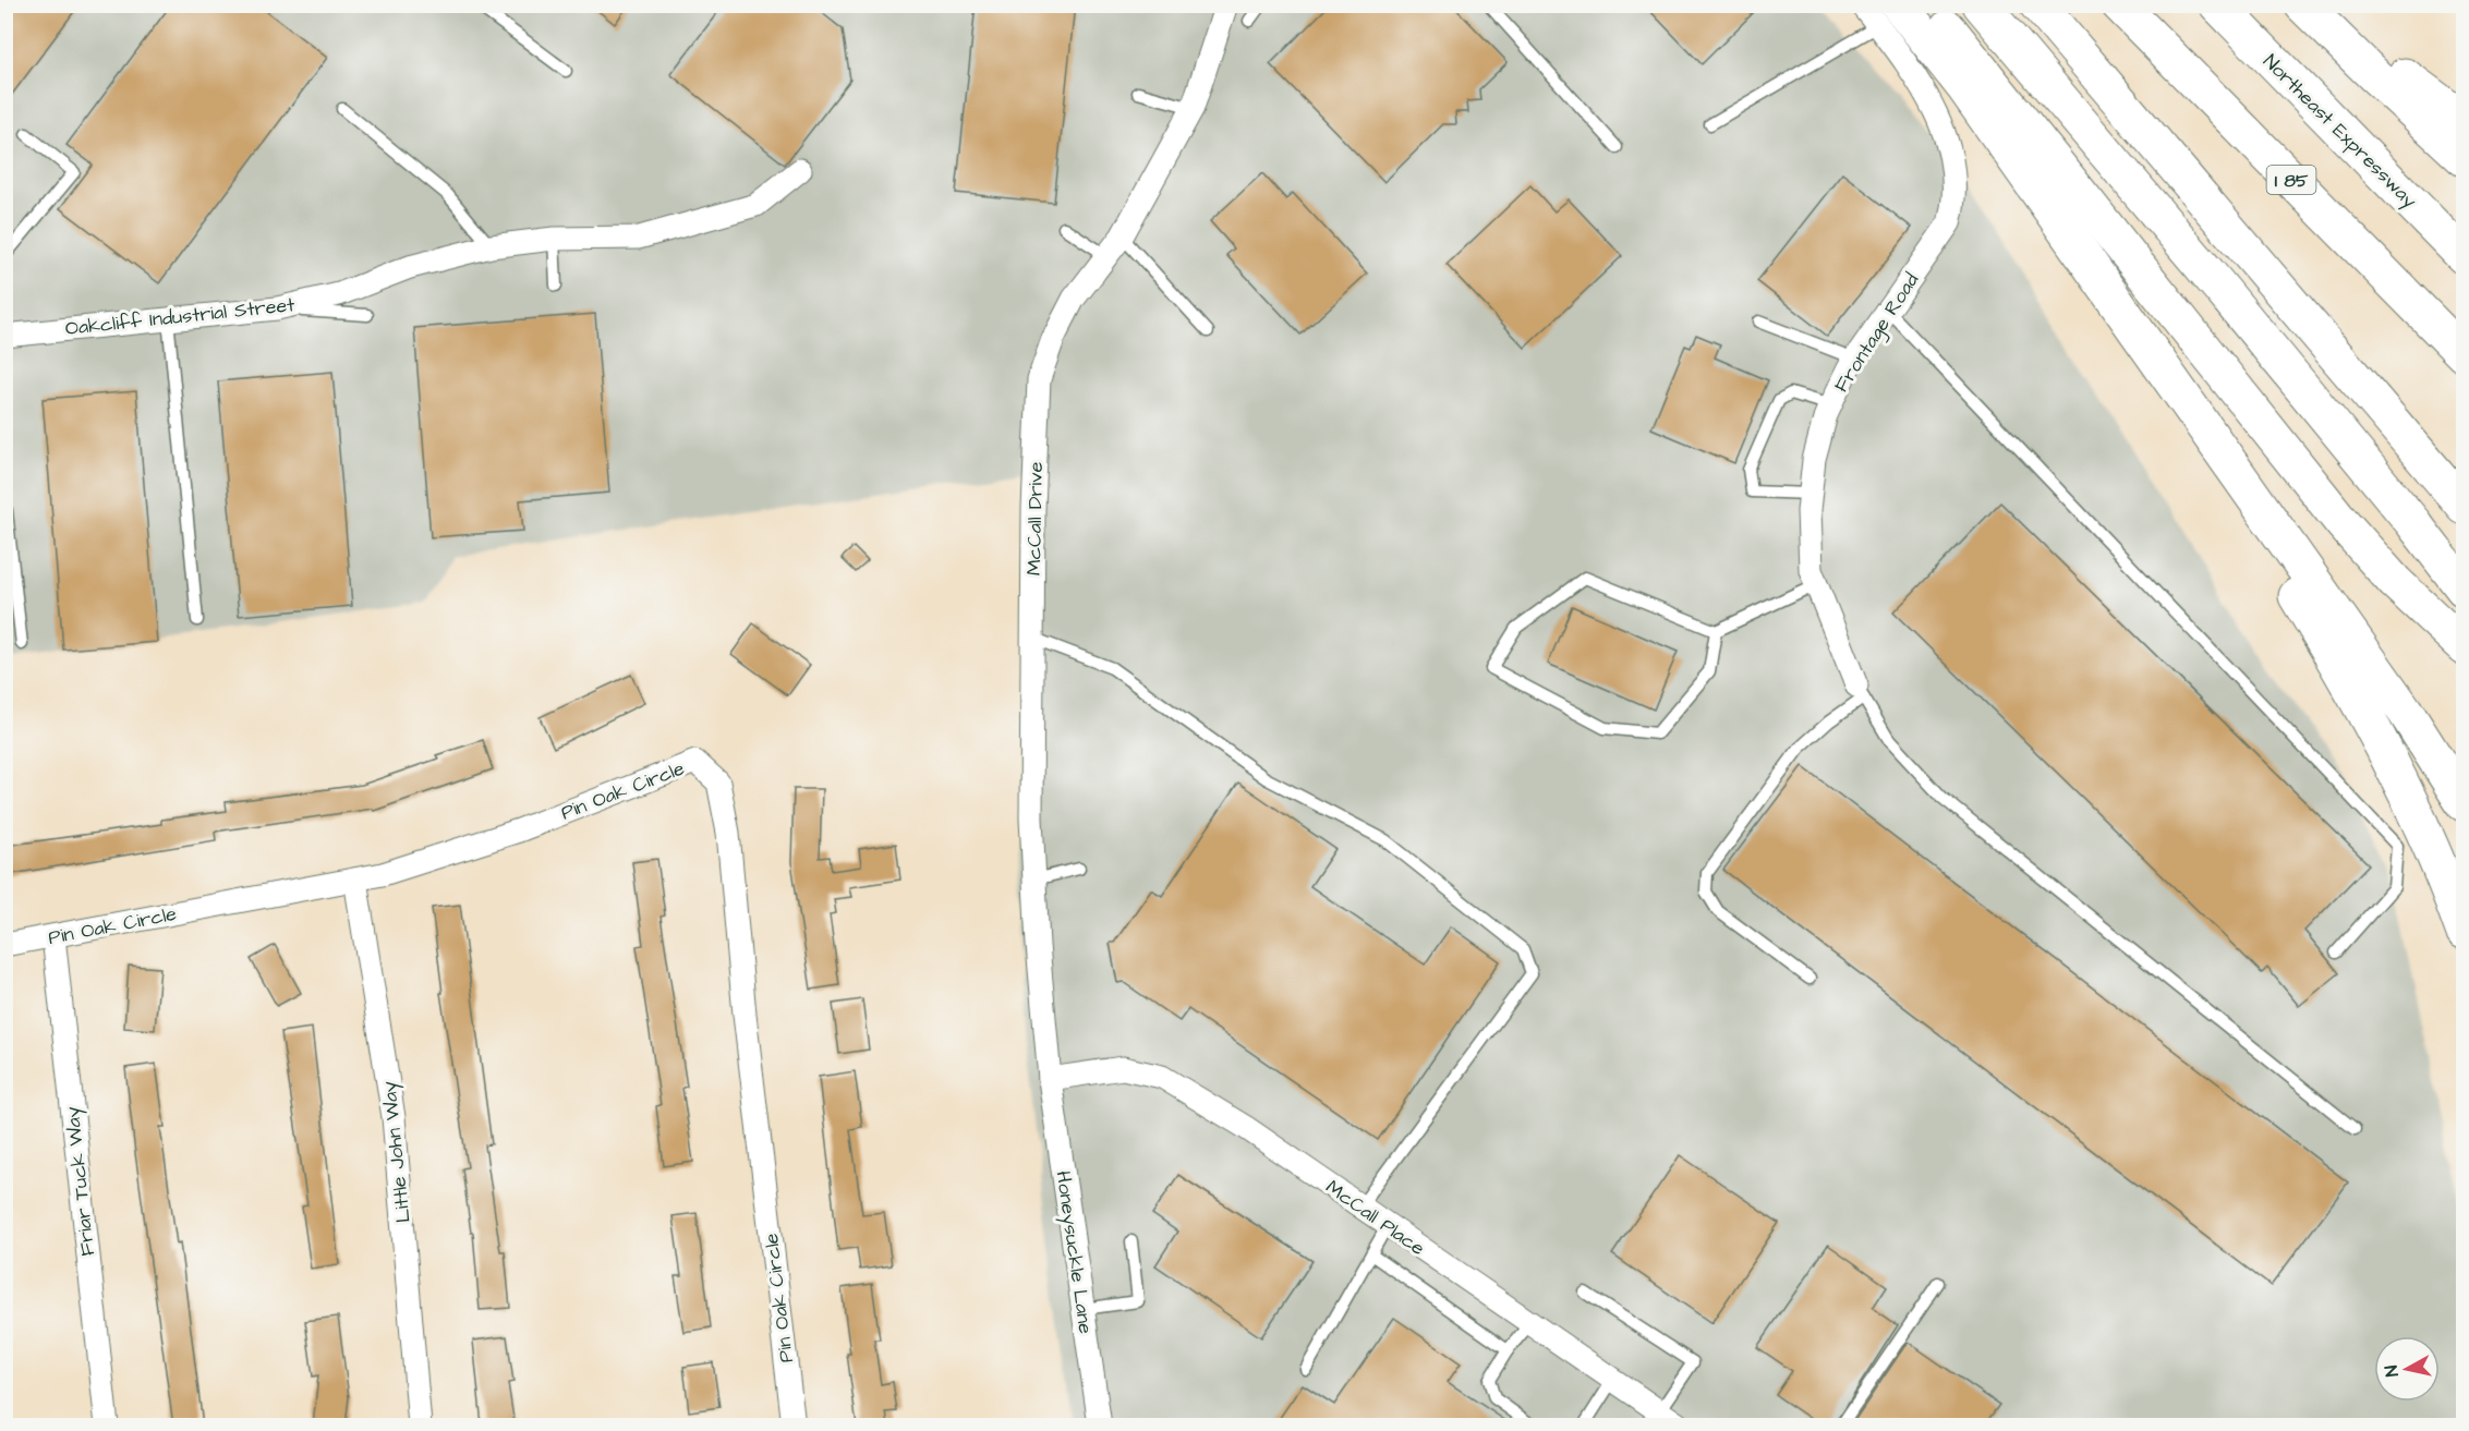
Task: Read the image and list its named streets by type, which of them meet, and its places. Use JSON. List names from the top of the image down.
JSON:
{
  "streets": {
    "highway": ["Northeast Expressway", "I 85"],
    "street": [
      "Oakcliff Industrial Street",
      "Frontage Road",
      "McCall Drive",
      "Pin Oak Circle",
      "Little John Way",
      "Friar Tuck Way",
      "McCall Place",
      "Honeysuckle Lane"
    ]
  },
  "crossings": [
    ["McCall Drive", "McCall Place"],
    ["McCall Drive", "Honeysuckle Lane"],
    ["Pin Oak Circle", "Little John Way"],
    ["Pin Oak Circle", "Friar Tuck Way"],
    ["McCall Place", "Honeysuckle Lane"]
  ],
  "north": "left"
}
